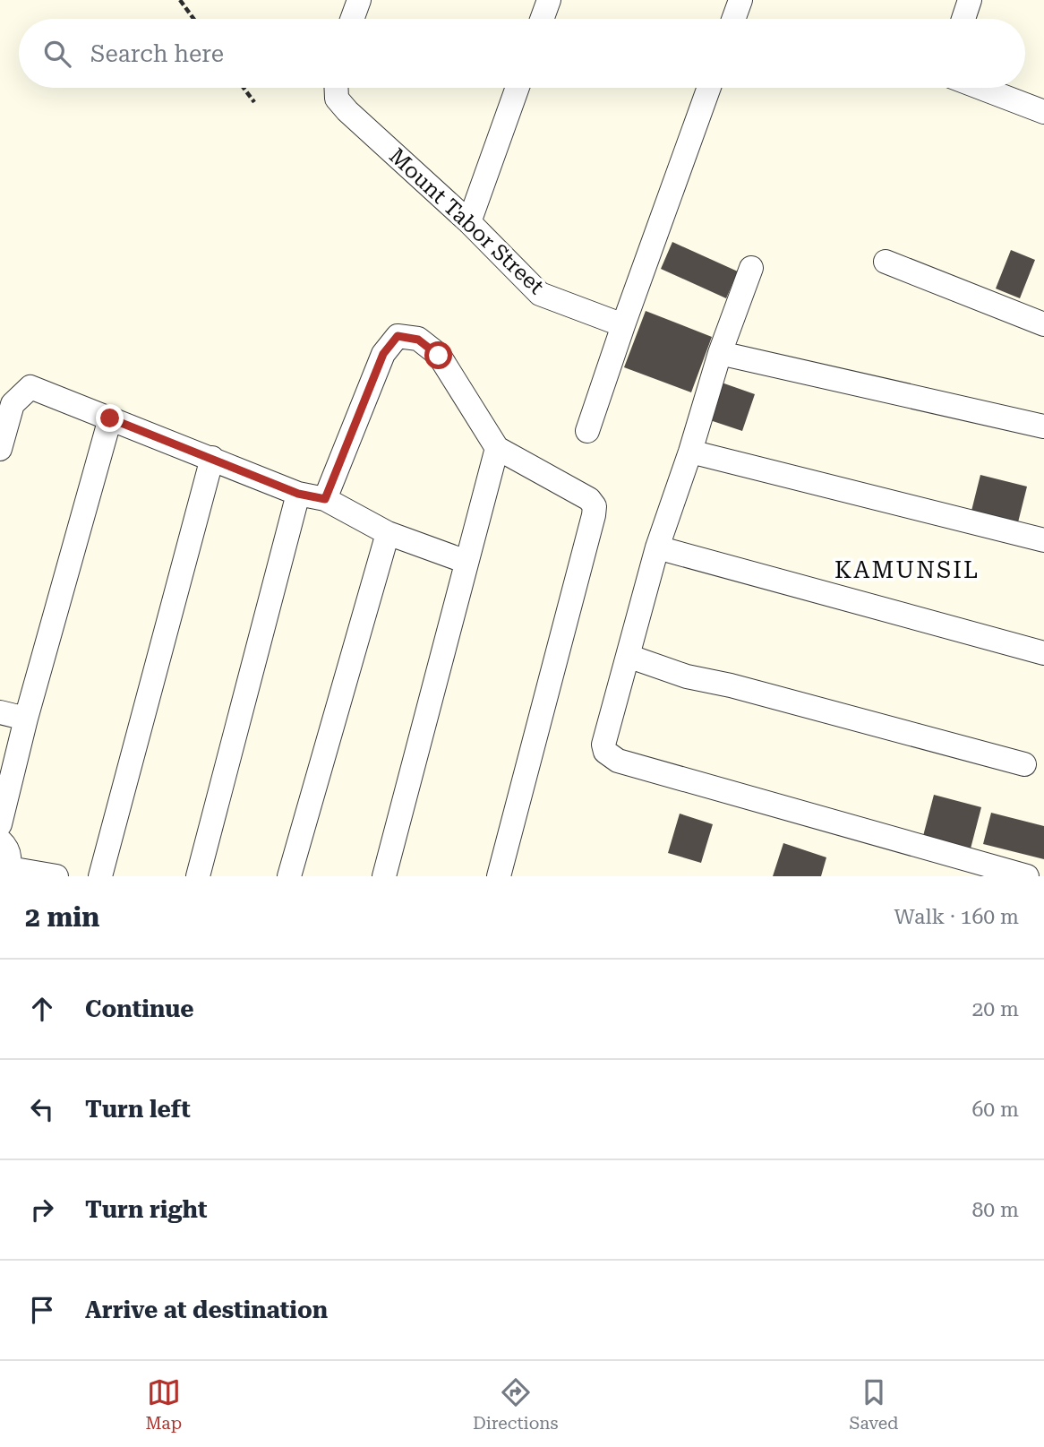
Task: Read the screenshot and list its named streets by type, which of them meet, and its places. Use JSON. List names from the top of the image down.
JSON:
{
  "streets": {
    "street": ["Mount Tabor Street"]
  },
  "districts": ["KAMUNSIL"],
  "page": {
    "search": "Search here",
    "heading": ["2 min", "Walk · 160 m"],
    "list": [
      ["Continue", "20 m"],
      ["Turn left", "60 m"],
      ["Turn right", "80 m"],
      "Arrive at destination"
    ],
    "nav": ["Map", "Directions", "Saved"]
  }
}
